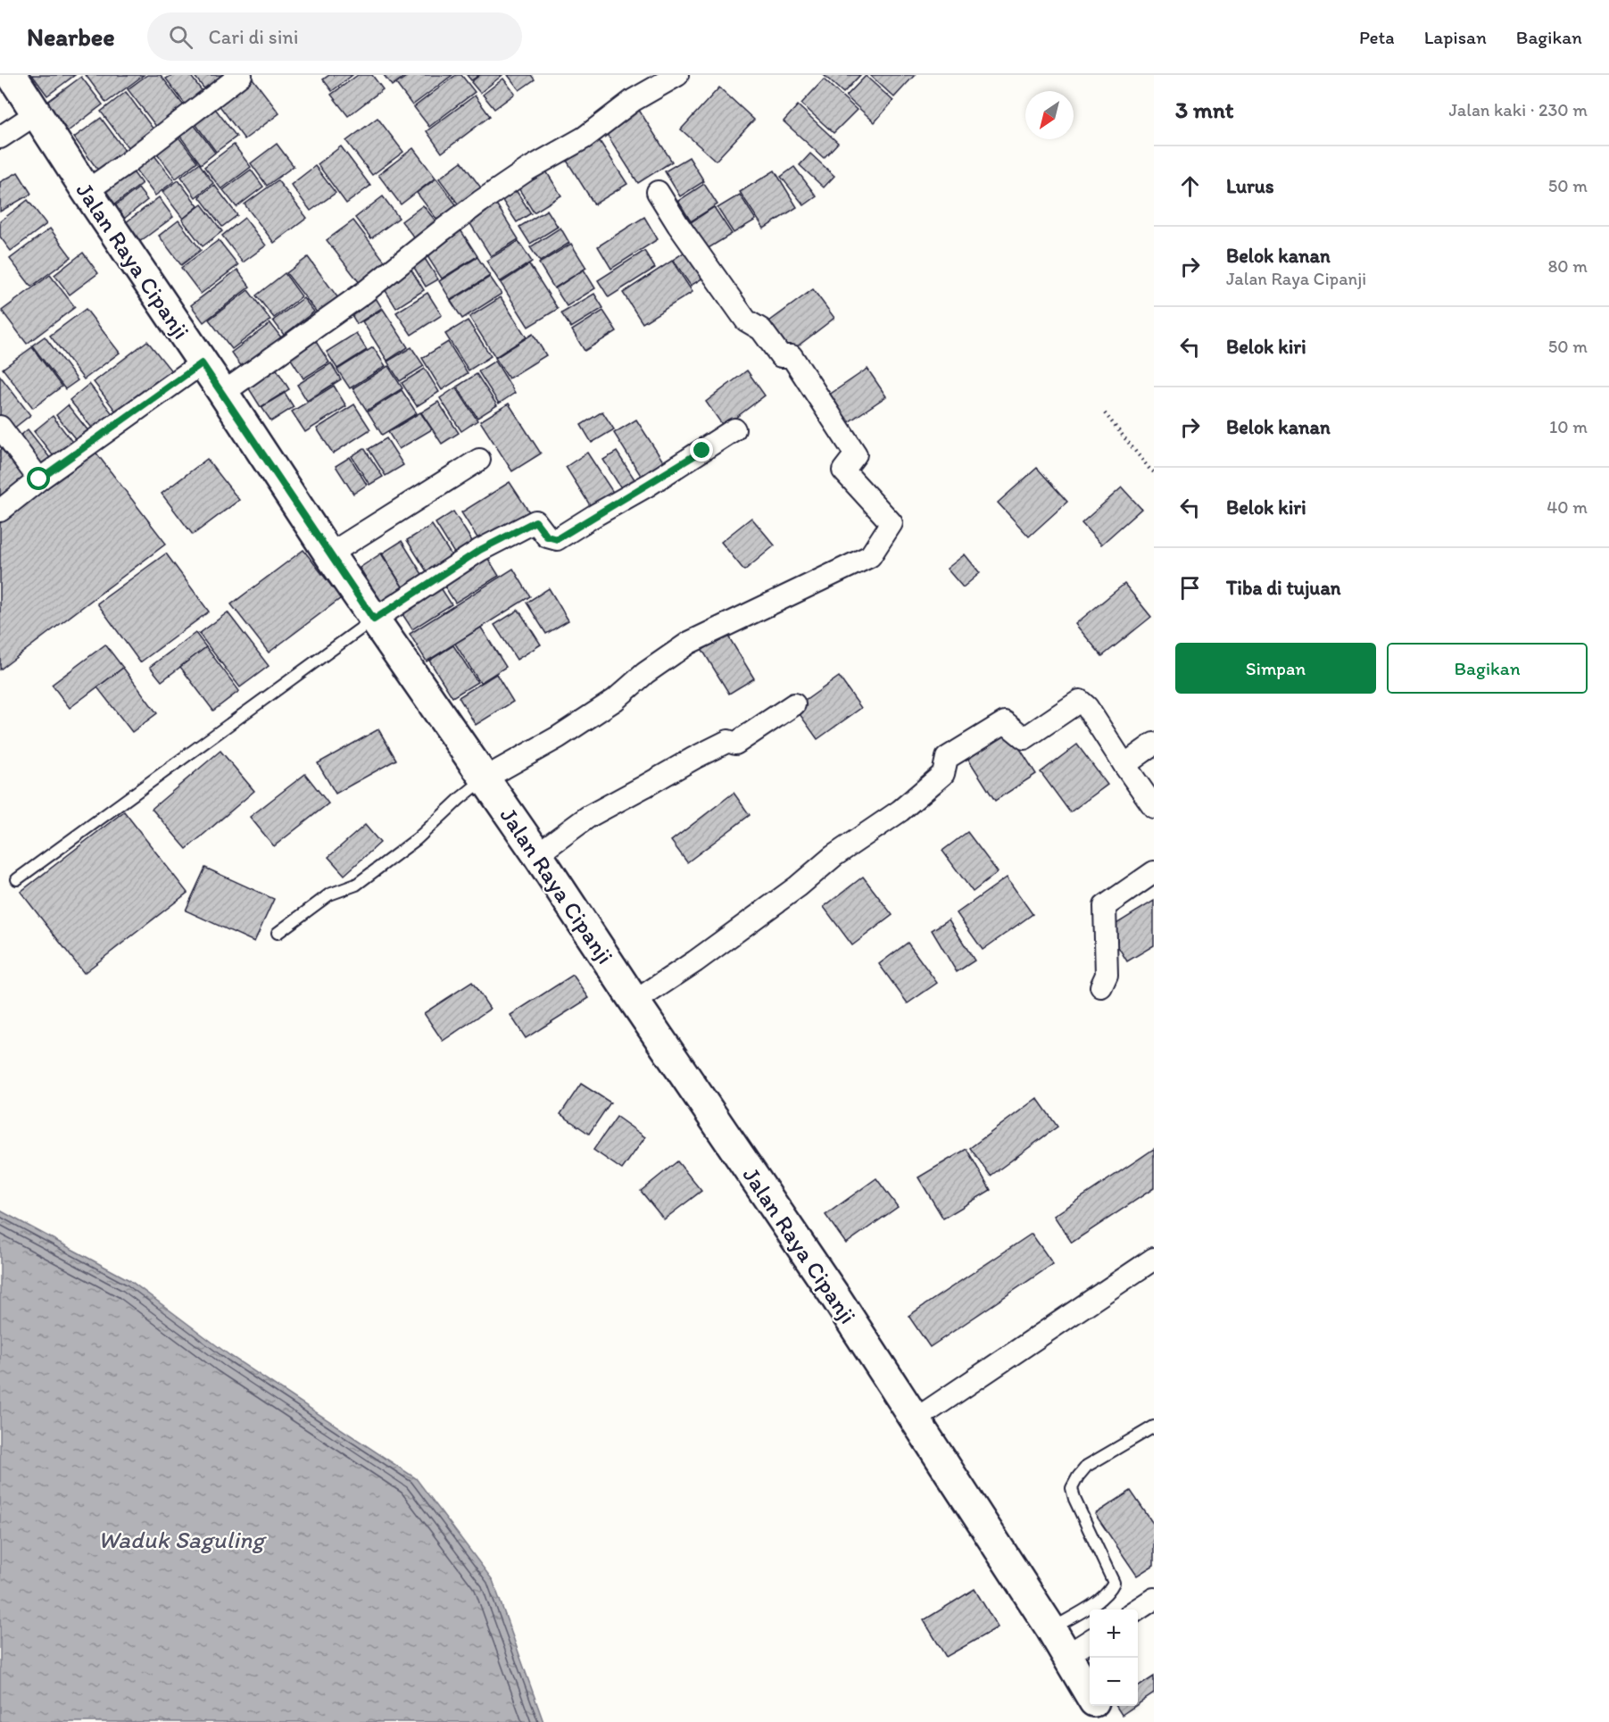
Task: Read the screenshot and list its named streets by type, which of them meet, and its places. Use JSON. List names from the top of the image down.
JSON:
{
  "streets": {
    "main road": ["Jalan Raya Cipanji"]
  },
  "water": ["Waduk Saguling"],
  "north": "bottom left",
  "page": {
    "header": "Nearbee",
    "search": "Cari di sini",
    "nav": ["Peta", "Lapisan", "Bagikan"],
    "heading": ["3 mnt", "Jalan kaki · 230 m"],
    "list": [
      ["Lurus", "50 m"],
      ["Belok kanan", "Jalan Raya Cipanji", "80 m"],
      ["Belok kiri", "50 m"],
      ["Belok kanan", "10 m"],
      ["Belok kiri", "40 m"],
      "Tiba di tujuan"
    ],
    "buttons": ["Simpan", "Bagikan"],
    "map_buttons": ["+", "−"]
  }
}
